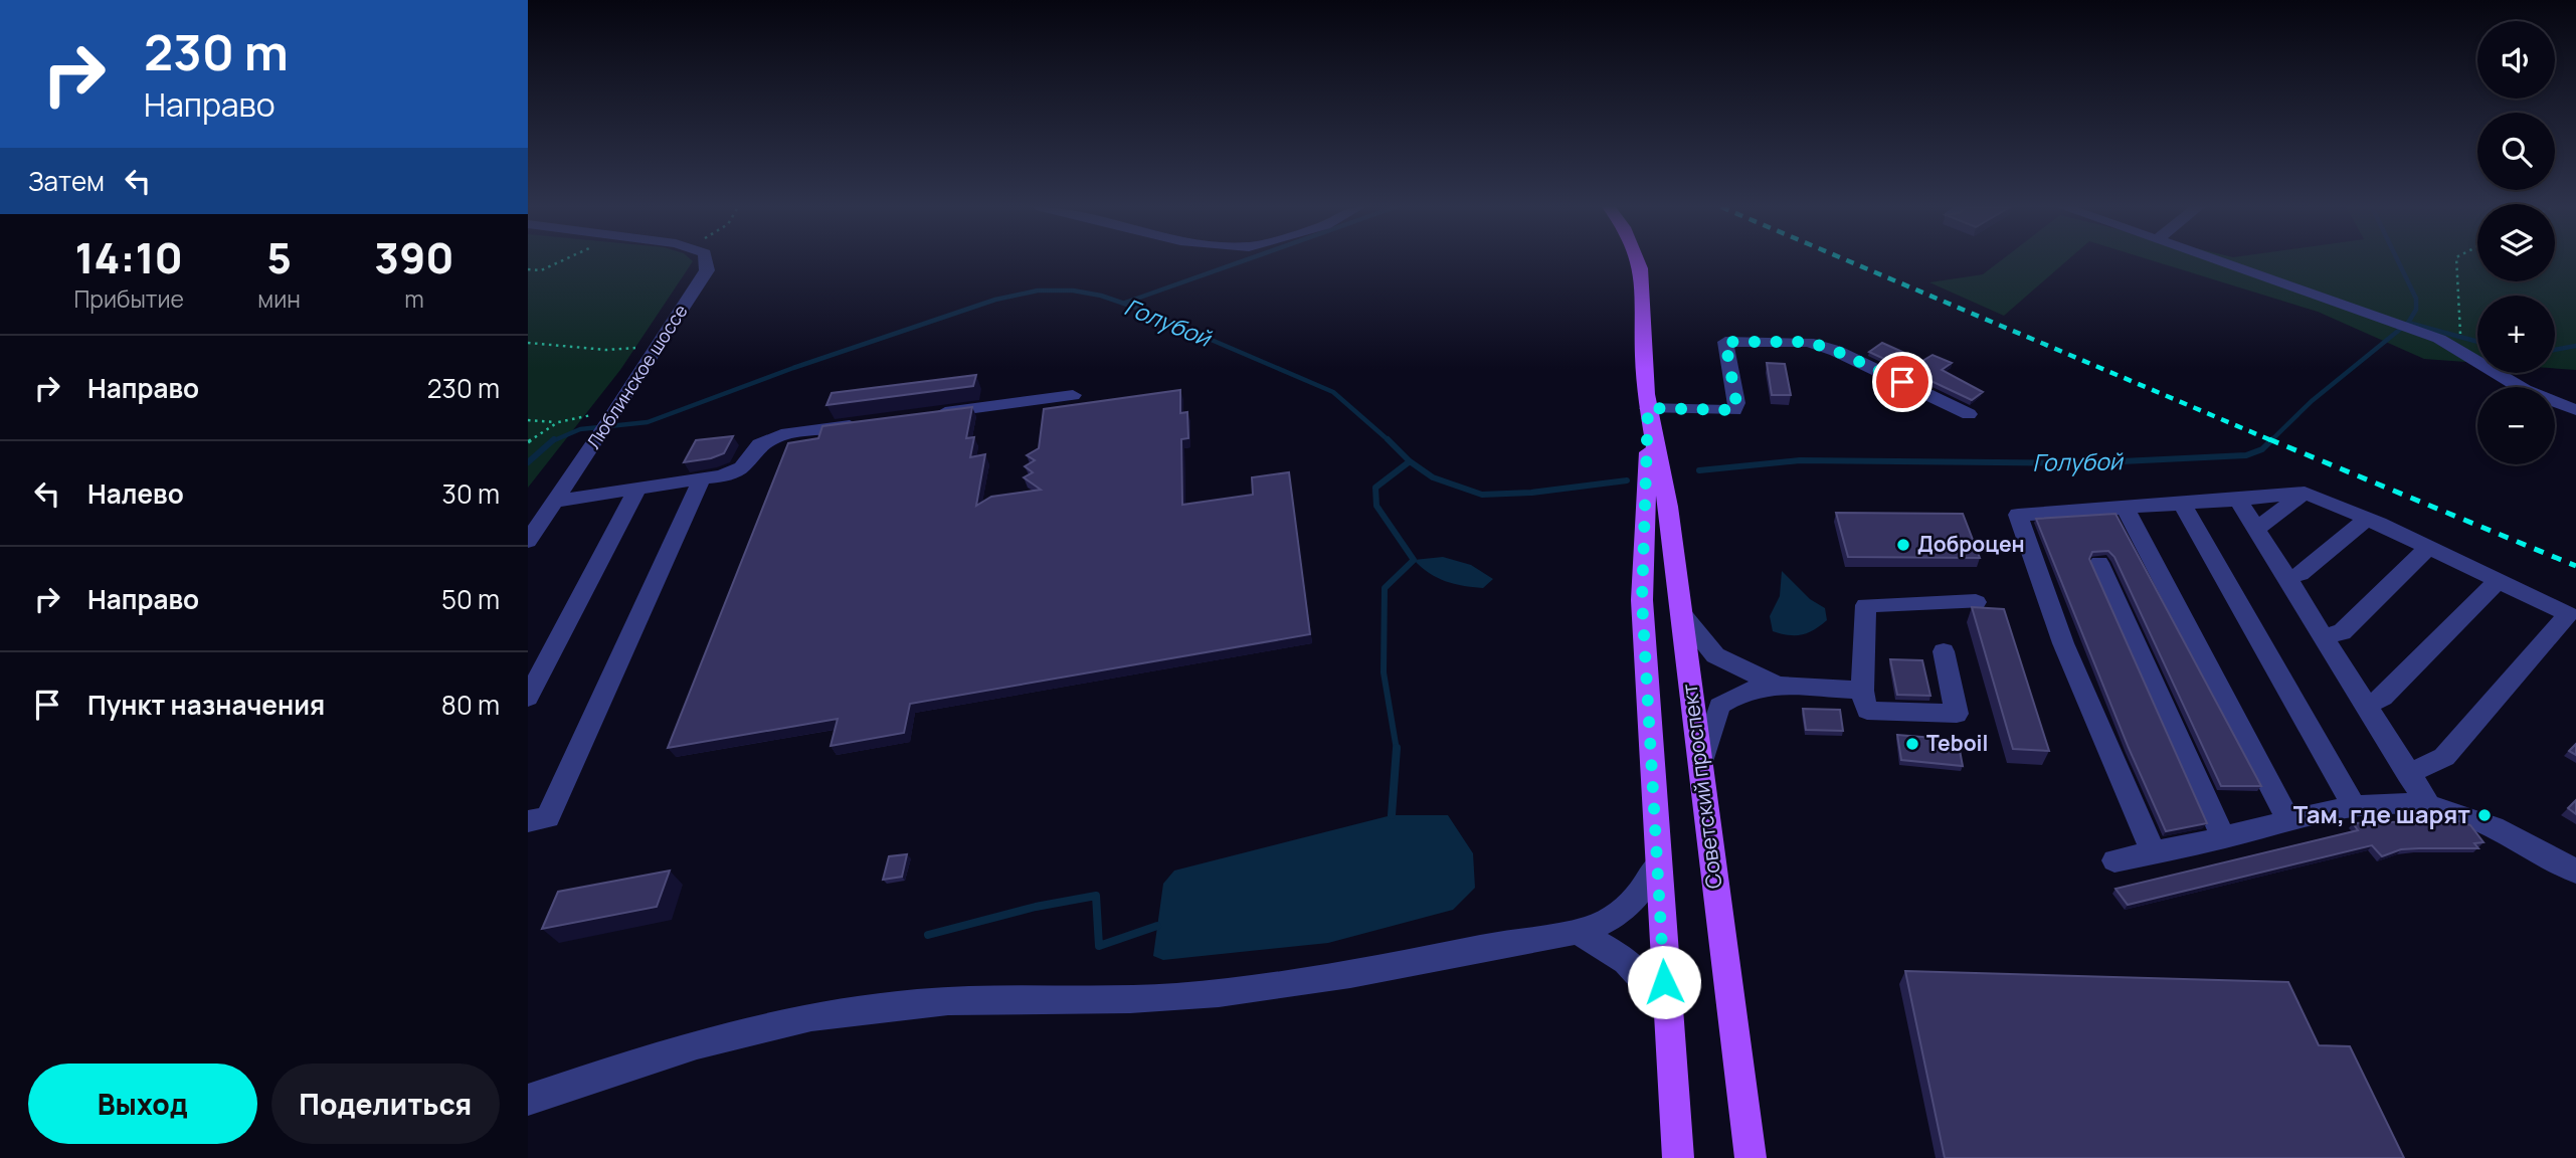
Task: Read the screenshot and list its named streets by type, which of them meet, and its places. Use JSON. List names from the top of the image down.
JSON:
{
  "streets": {
    "main road": ["Советский проспект"],
    "street": ["Люблинское шоссе"]
  },
  "water": ["Голубой"],
  "places": ["Доброцен", "Teboil", "Там, где шарят"],
  "page": {
    "turn": ["230 m", "Направо"],
    "map_buttons": ["+", "−"],
    "then": "Затем",
    "eta": [
      "14:10",
      "Прибытие",
      "5",
      "мин",
      "390",
      "m"
    ],
    "list": [
      {
        "name": "Направо",
        "value": "230 m"
      },
      {
        "name": "Налево",
        "value": "30 m"
      },
      {
        "name": "Направо",
        "value": "50 m"
      },
      {
        "name": "Пункт назначения",
        "value": "80 m"
      }
    ],
    "buttons": ["Выход", "Поделиться"]
  }
}
